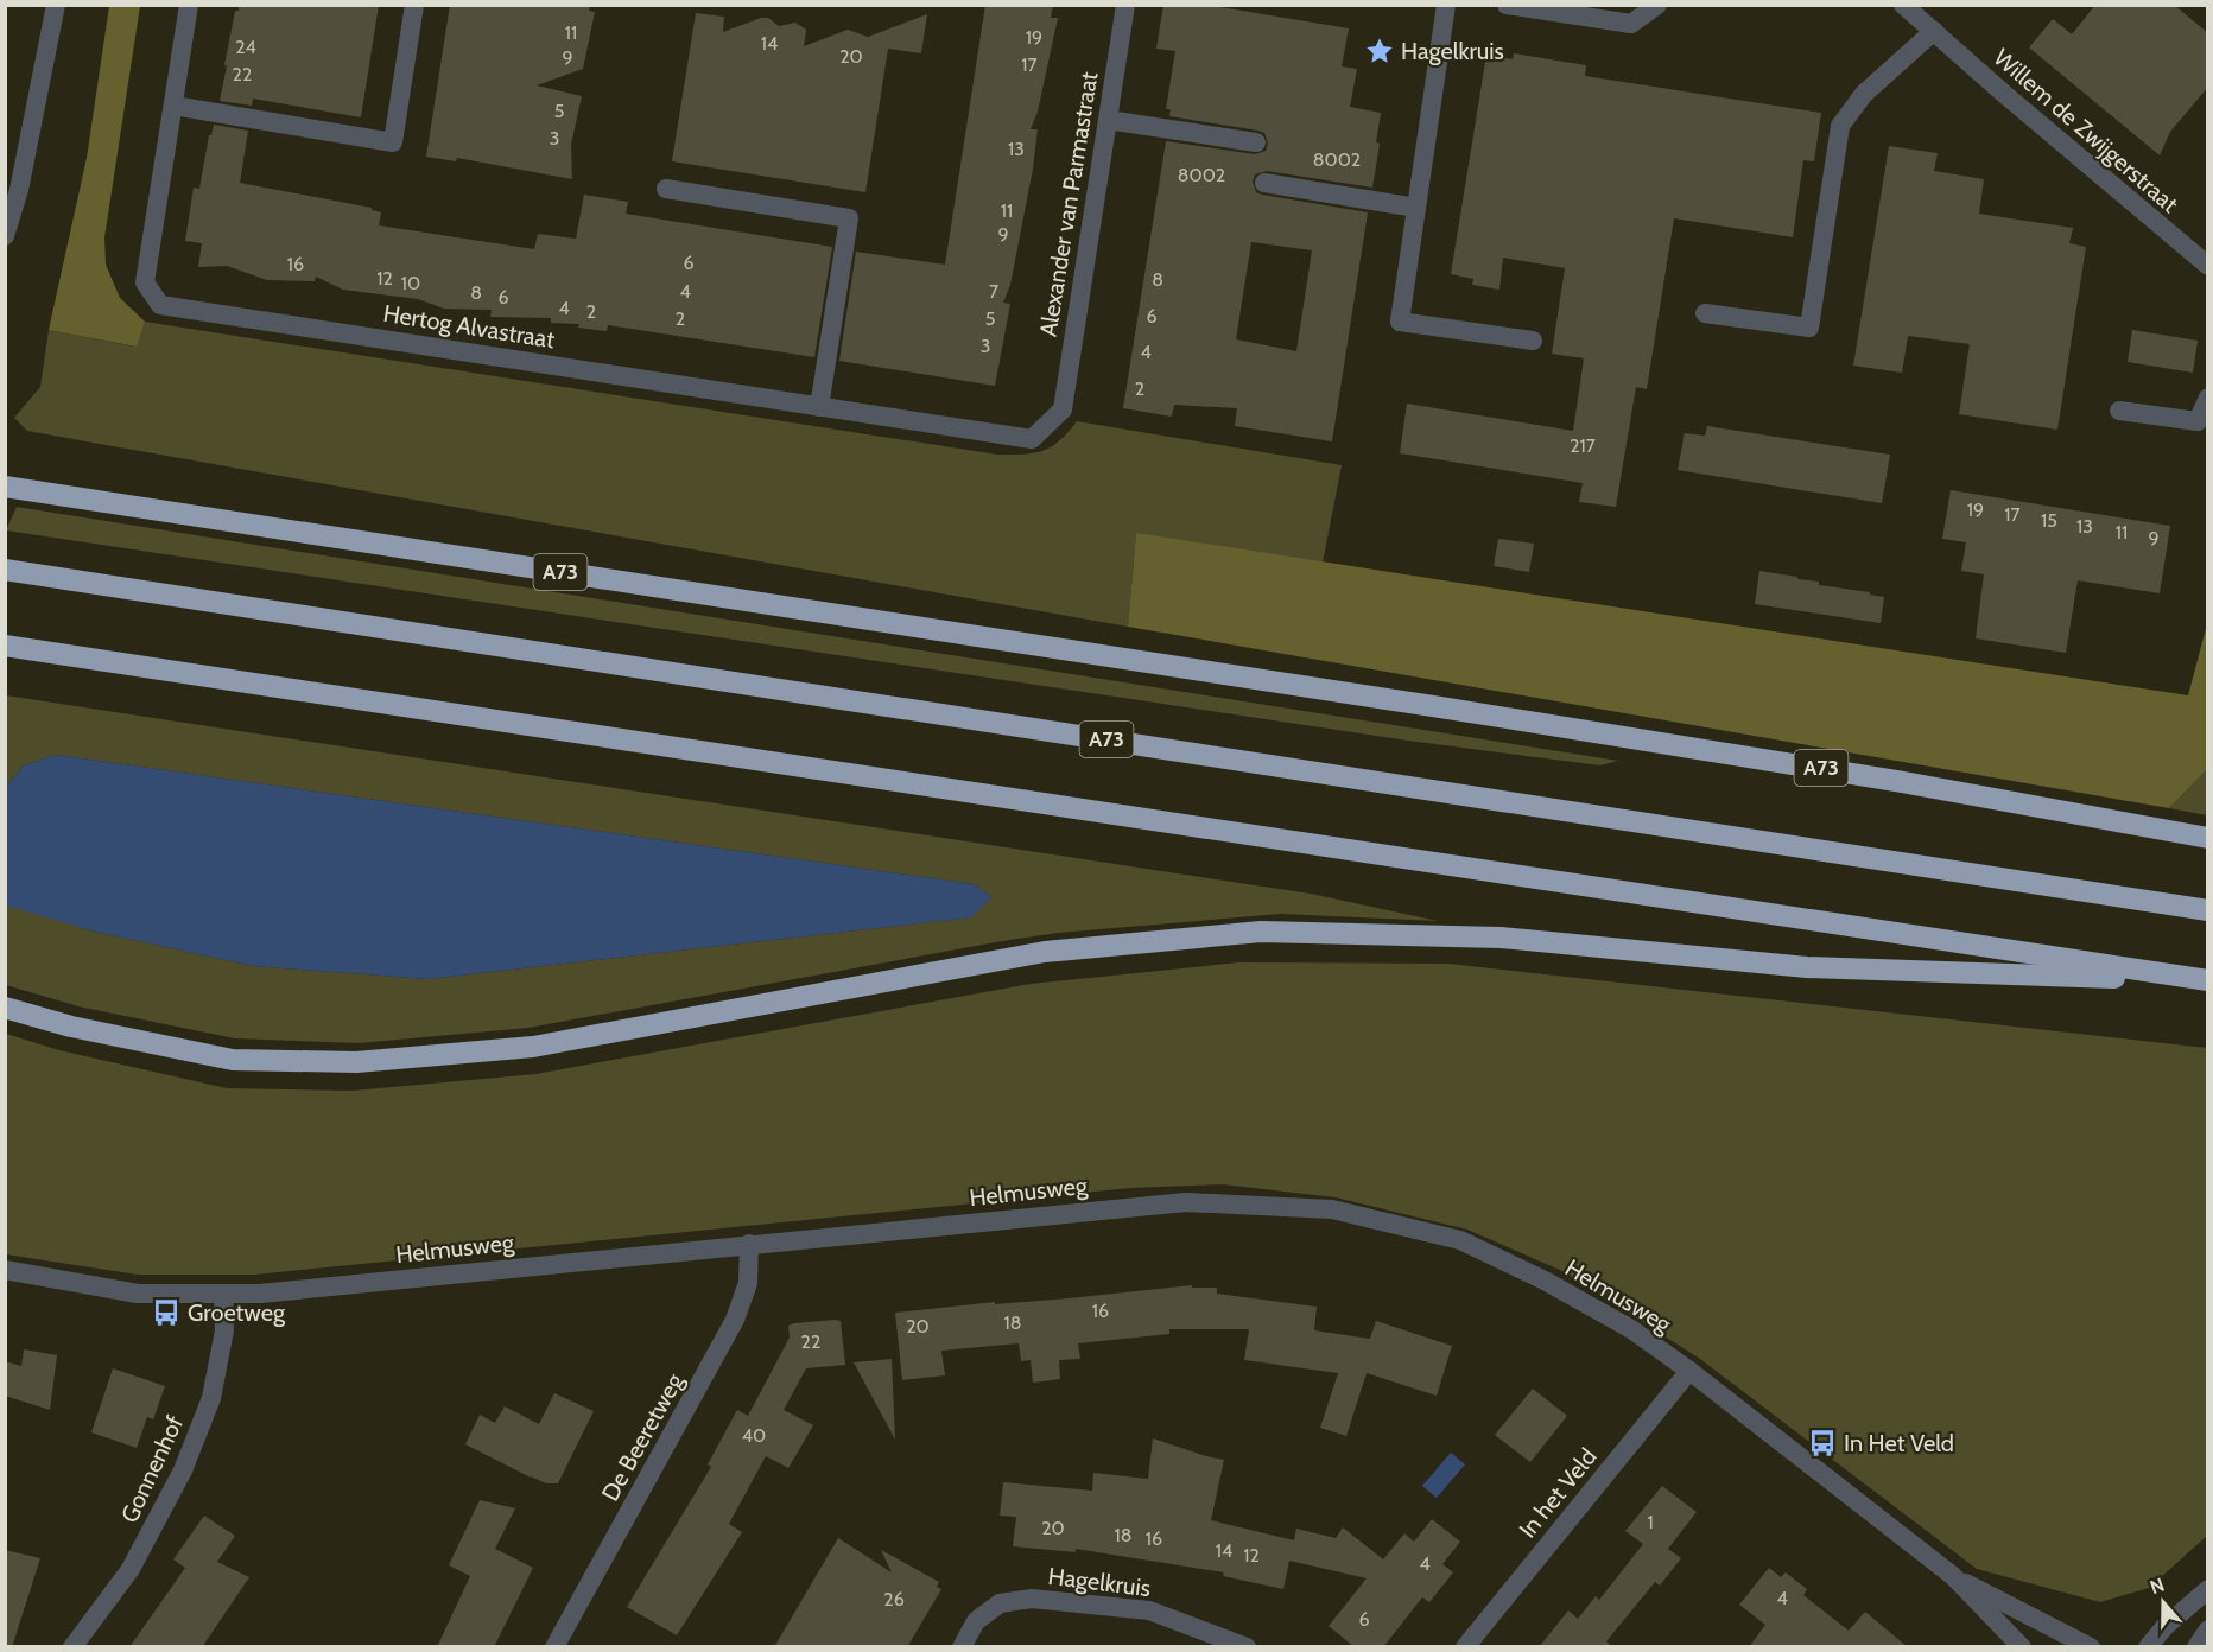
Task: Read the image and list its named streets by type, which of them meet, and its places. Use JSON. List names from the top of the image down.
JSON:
{
  "streets": {
    "highway": ["A73"],
    "street": [
      "Willem de Zwijgerstraat",
      "Alexander van Parmastraat",
      "Hertog Alvastraat",
      "Helmusweg",
      "De Beeretweg",
      "Gonnenhof",
      "In het Veld",
      "Hagelkruis"
    ]
  },
  "crossings": [
    ["Alexander van Parmastraat", "Hertog Alvastraat"],
    ["Helmusweg", "De Beeretweg"],
    ["Helmusweg", "Gonnenhof"],
    ["Helmusweg", "In het Veld"]
  ],
  "places": {
    "place": ["Hagelkruis"],
    "bus stop": ["Groetweg", "In Het Veld"]
  },
  "house_numbers": [
    "11",
    "19",
    "14",
    "24",
    "20",
    "9",
    "17",
    "22",
    "5",
    "3",
    "13",
    "8002",
    "8002",
    "11",
    "9",
    "6",
    "16",
    "12",
    "8",
    "10",
    "4",
    "7",
    "8",
    "6",
    "4",
    "2",
    "6",
    "2",
    "5",
    "3",
    "4",
    "2",
    "217",
    "19",
    "17",
    "15",
    "13",
    "11",
    "9",
    "16",
    "18",
    "20",
    "22",
    "40",
    "1",
    "20",
    "18",
    "16",
    "14",
    "12",
    "4",
    "4",
    "26",
    "6"
  ],
  "north": "top"
}
